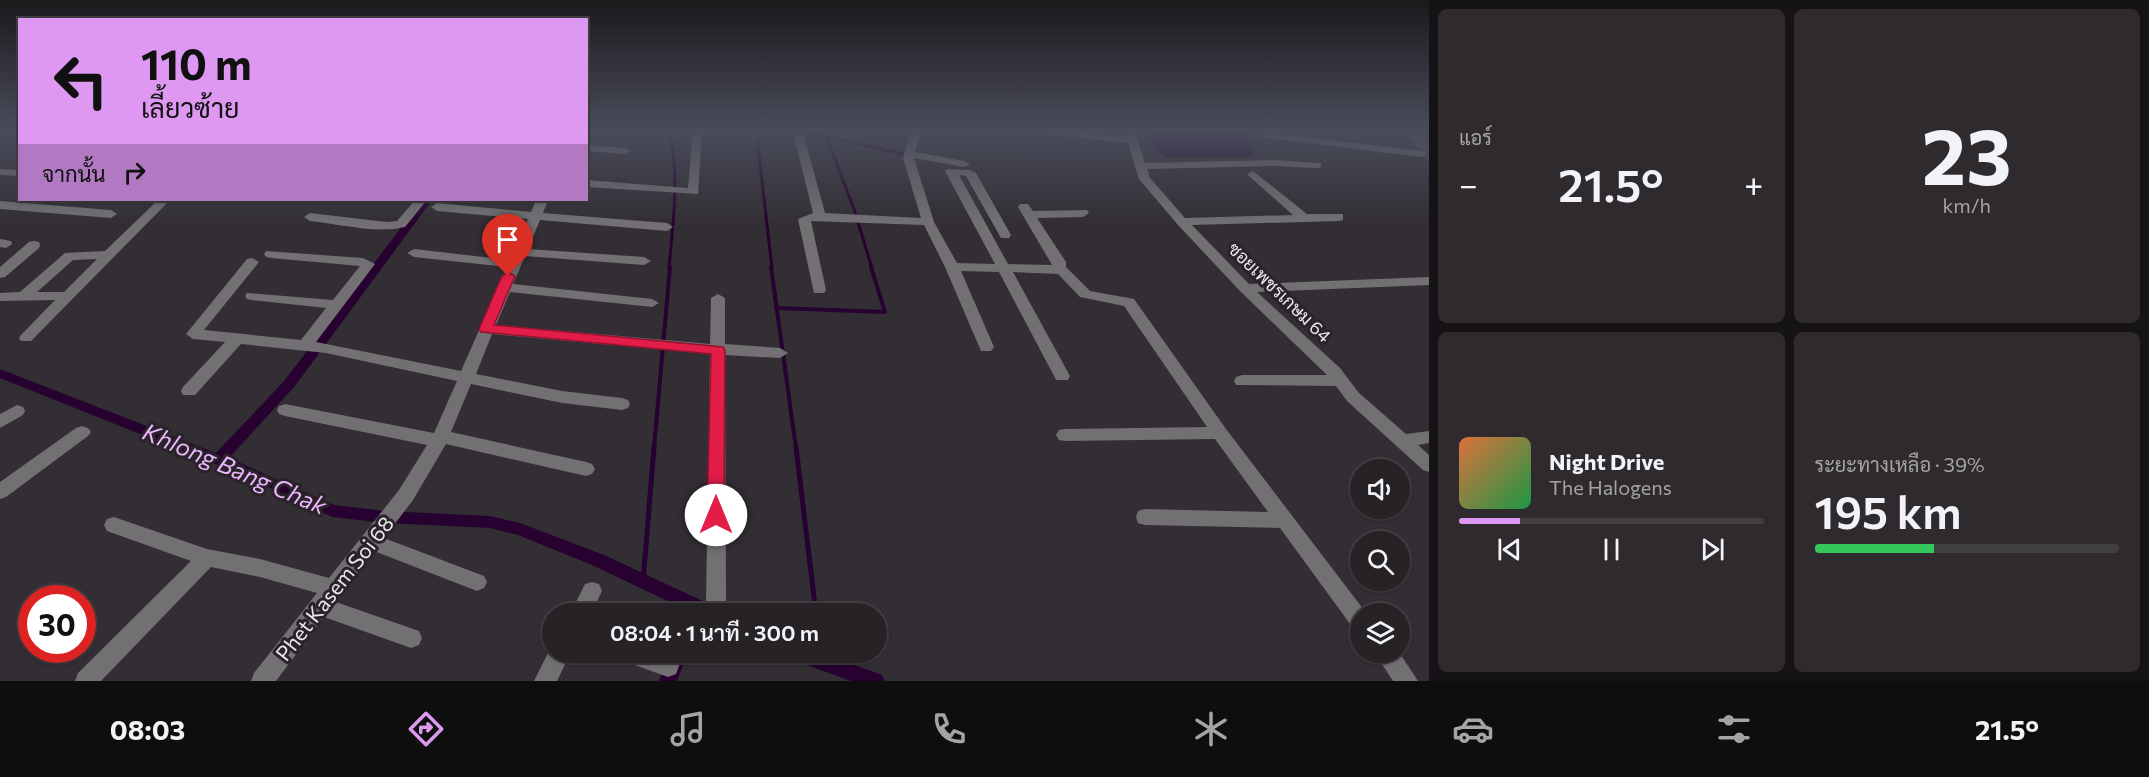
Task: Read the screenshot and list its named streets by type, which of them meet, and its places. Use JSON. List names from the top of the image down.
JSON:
{
  "streets": {
    "street": ["ซอยเพชรเกษม 64", "Phet Kasem Soi 68"]
  },
  "water": ["Khlong Bang Chak"],
  "page": {
    "tile": [
      "แอร์",
      ["23", "km/h"],
      ["ระยะทางเหลือ · 39%", "195 km"]
    ],
    "turn": ["110 m", "เลี้ยวซ้าย"],
    "then": "จากนั้น",
    "heat": ["−", "21.5°", "+"],
    "song": ["Night Drive", "The Halogens"],
    "limit": "30",
    "trip": "08:04 · 1 นาที · 300 m",
    "tabs": ["08:03", "21.5°"]
  }
}
